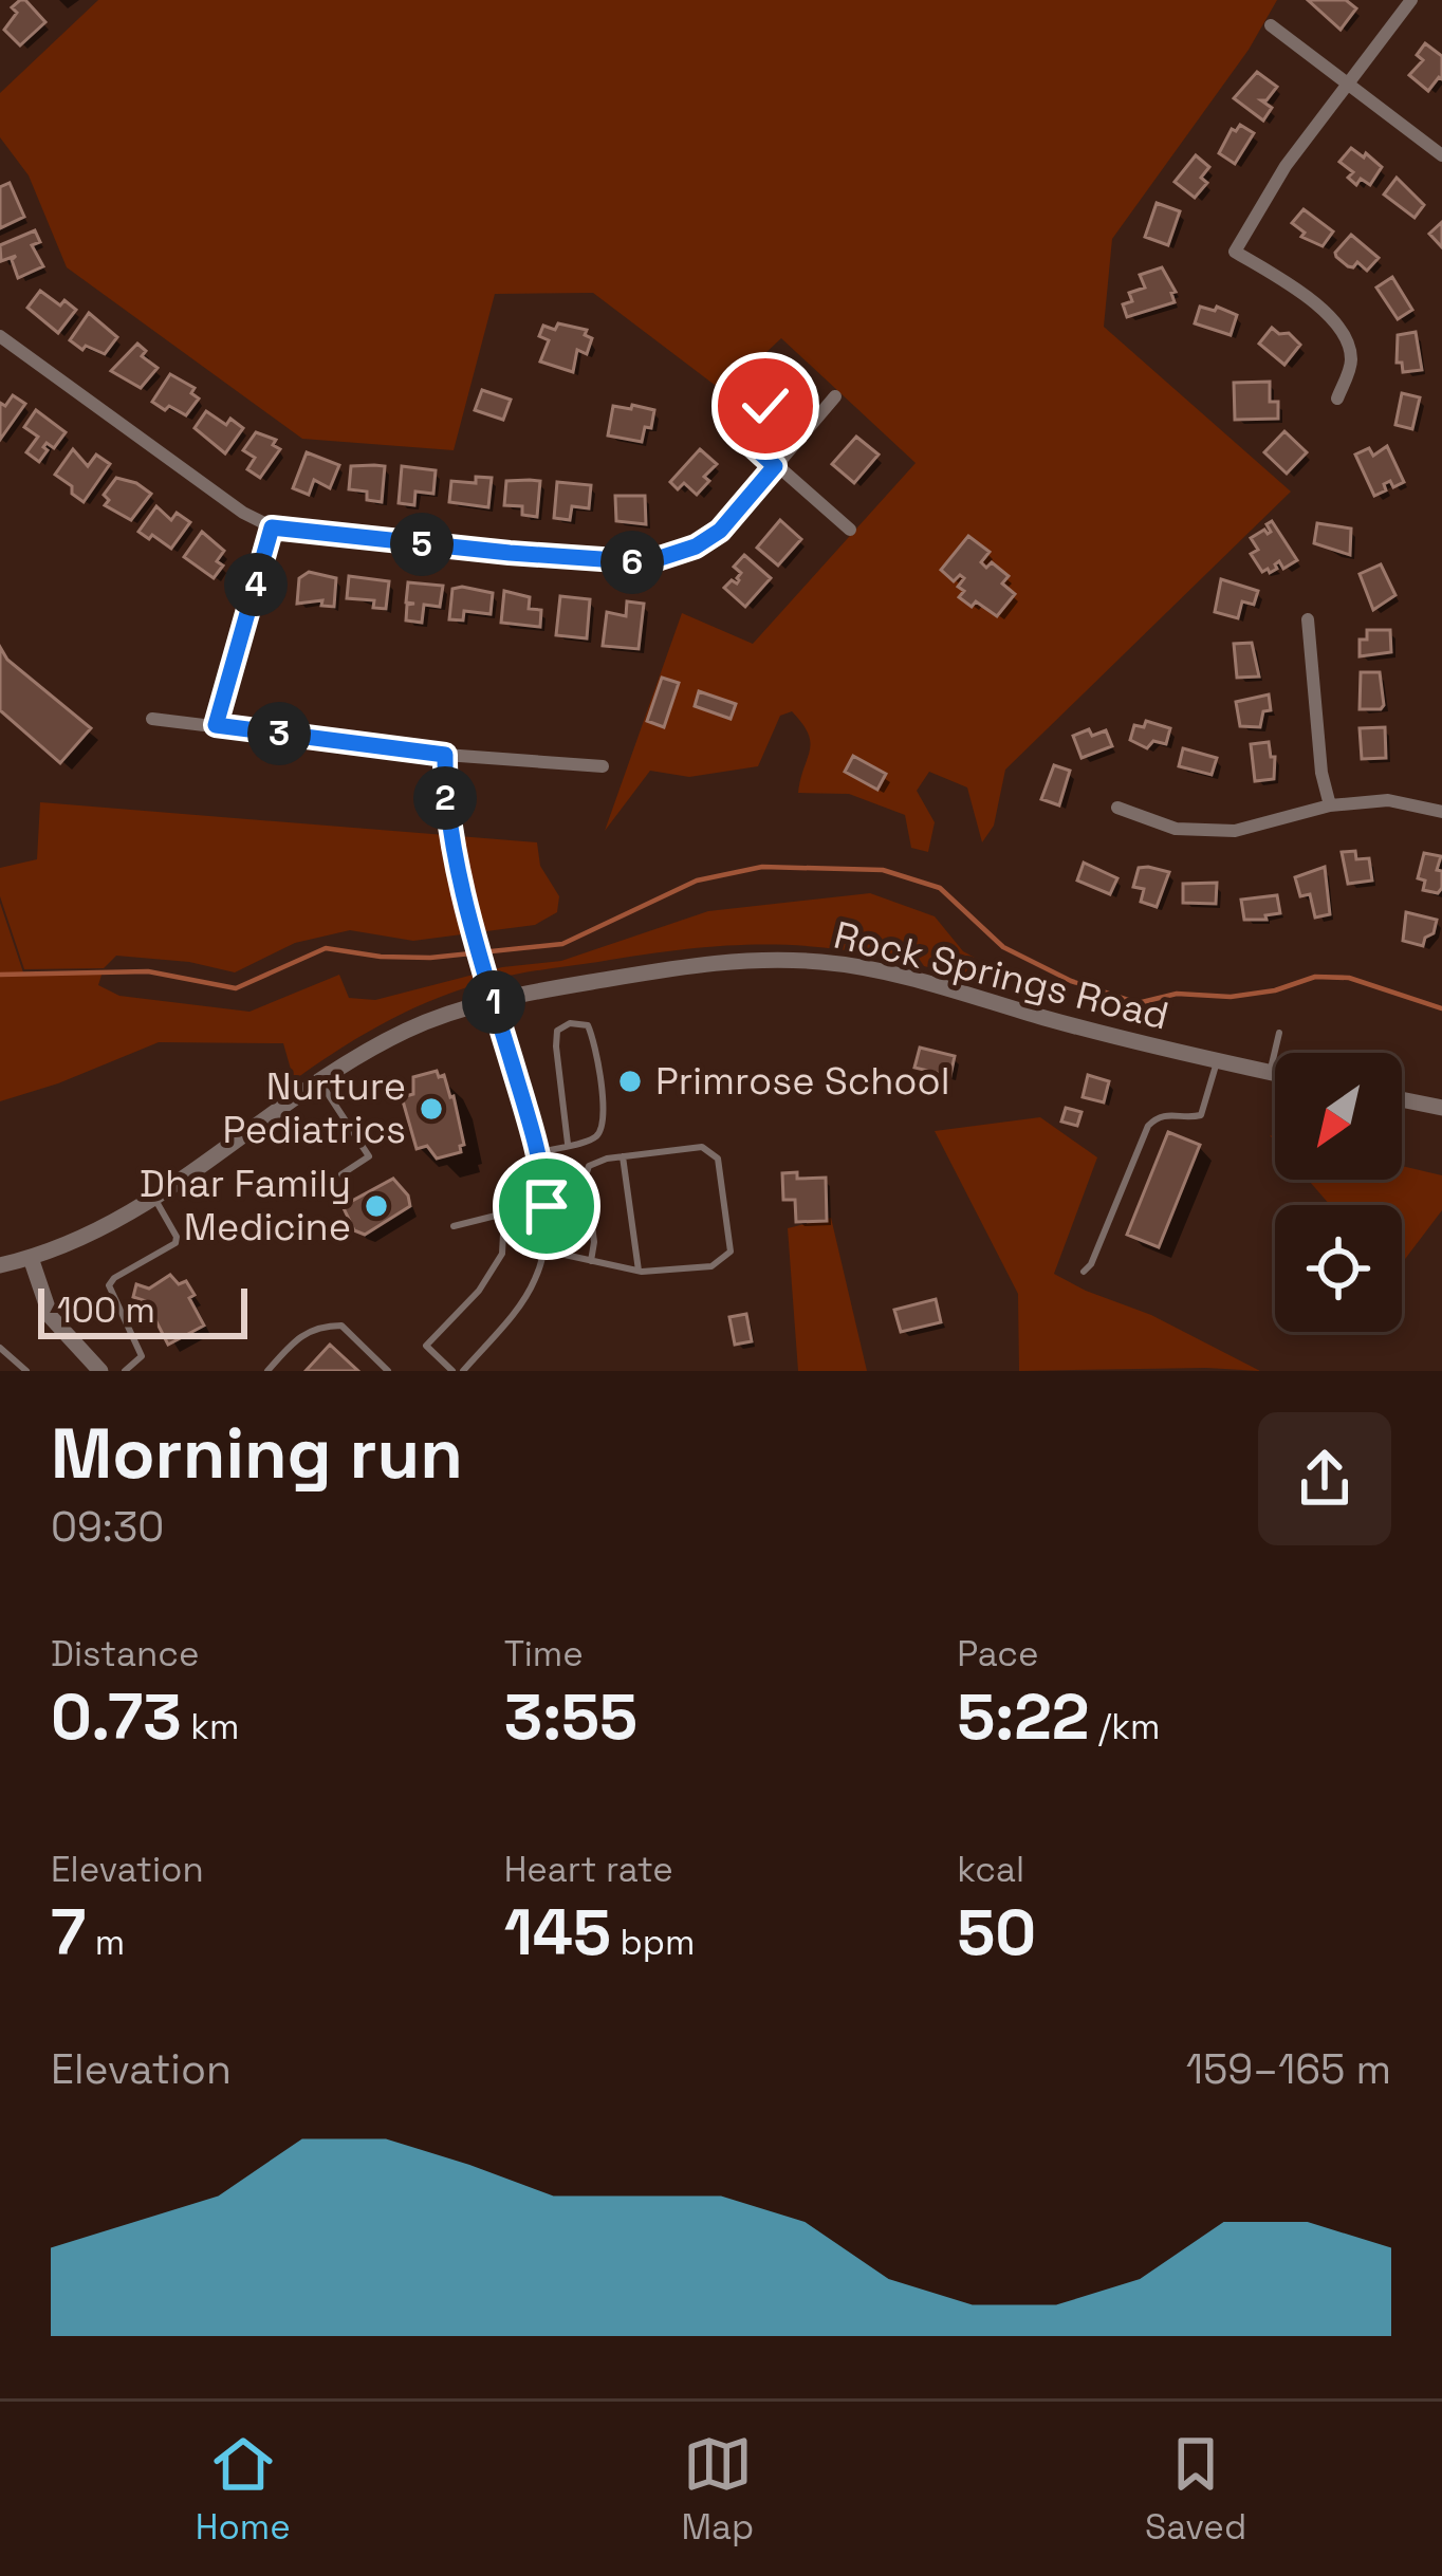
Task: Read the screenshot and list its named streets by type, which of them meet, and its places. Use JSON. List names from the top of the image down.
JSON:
{
  "streets": {
    "street": ["Rock Springs Road"]
  },
  "places": ["Primrose School", "Nurture Pediatrics", "Dhar Family Medicine"],
  "scale_bar": "100 m",
  "north": "bottom left",
  "page": {
    "pins": [
      "5",
      "6",
      "4",
      "3",
      "2",
      "1"
    ],
    "scale": "100 m",
    "heading": ["Morning run", "09:30"],
    "stats": [
      ["Distance", "0.73 km"],
      ["Time", "3:55"],
      ["Pace", "5:22 /km"],
      ["Elevation", "7 m"],
      ["Heart rate", "145 bpm"],
      ["kcal", "50"]
    ],
    "chart": ["Elevation", "159–165 m"],
    "tabs": ["Home", "Map", "Saved"]
  }
}
